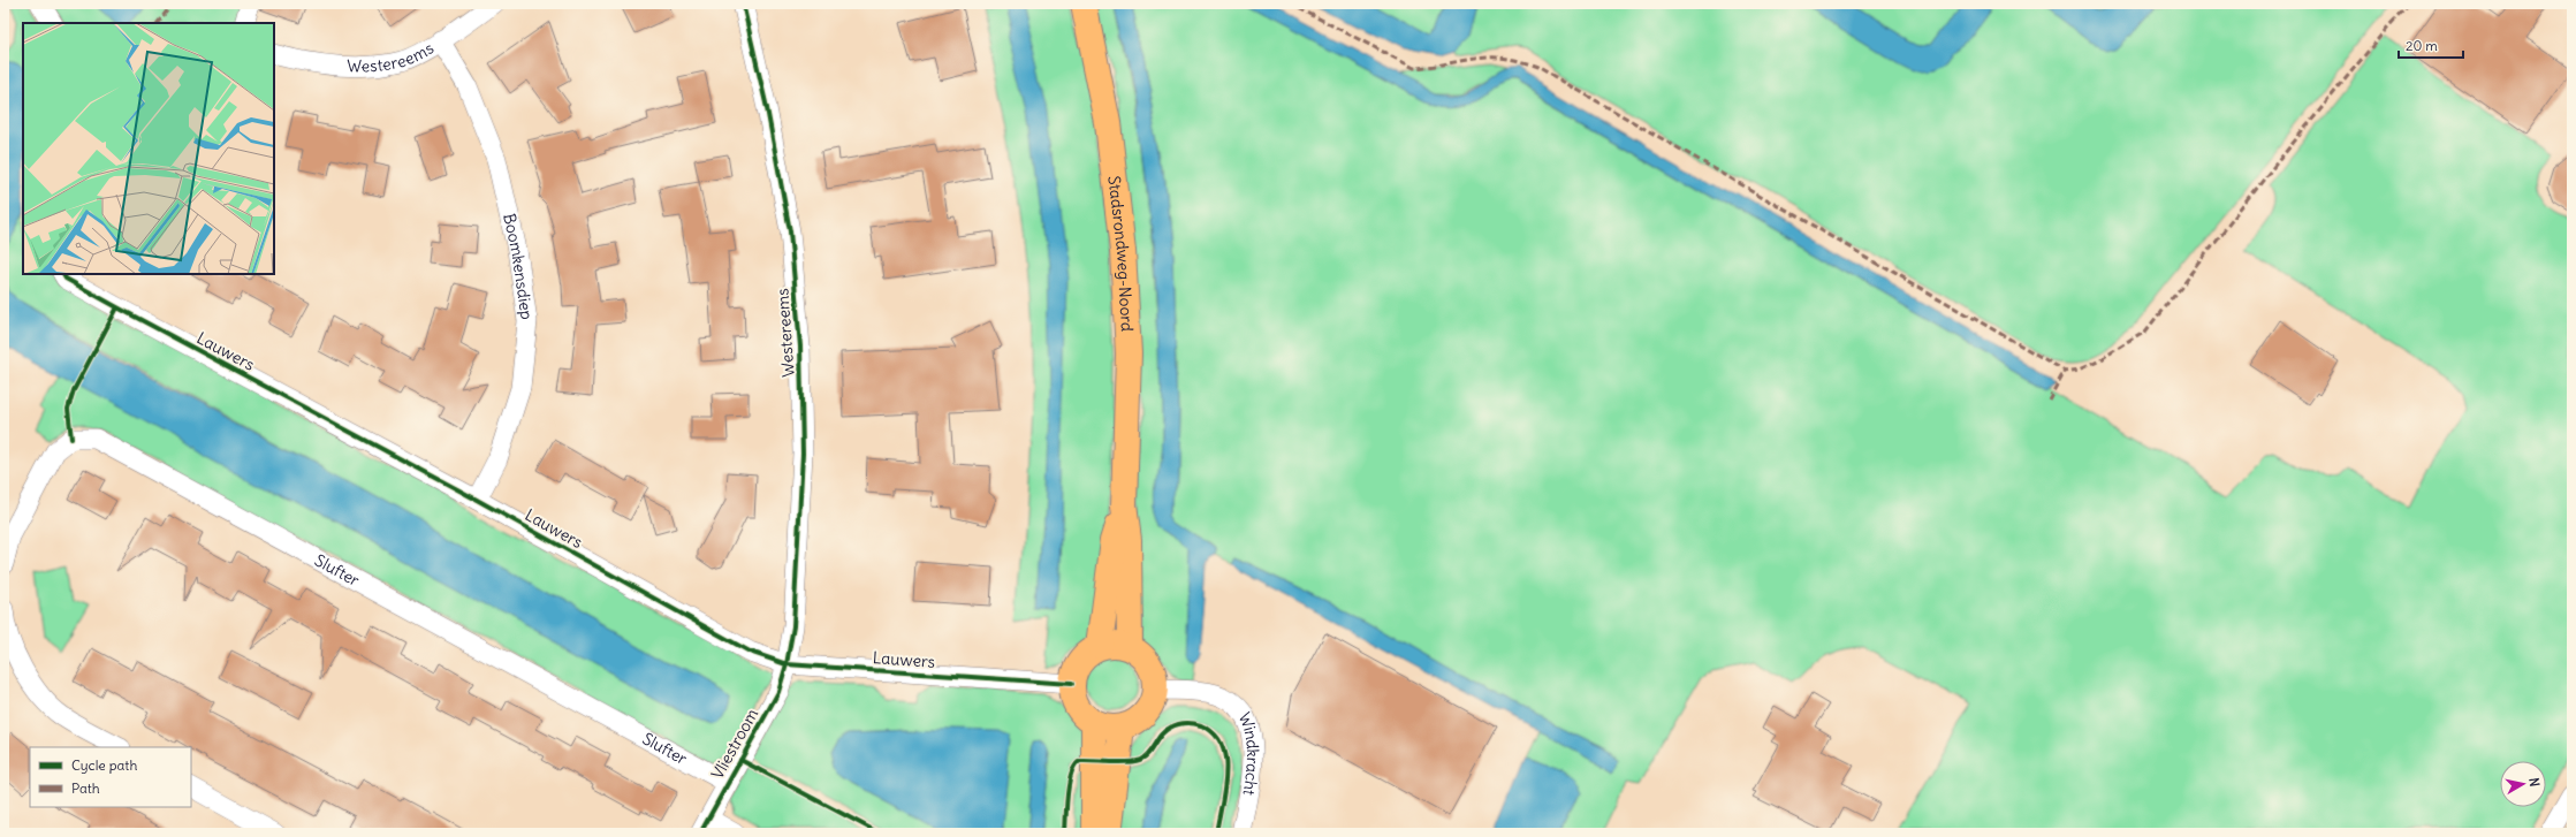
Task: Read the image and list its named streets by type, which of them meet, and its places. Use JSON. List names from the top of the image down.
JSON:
{
  "streets": {
    "main road": ["Stadsrondweg-Noord"],
    "street": [
      "Westereems",
      "Boomkensdiep",
      "Lauwers",
      "Slufter",
      "Vliestroom",
      "Windkracht"
    ]
  },
  "crossings": [
    ["Westereems", "Boomkensdiep"],
    ["Westereems", "Lauwers"],
    ["Westereems", "Vliestroom"],
    ["Stadsrondweg-Noord", "Lauwers"],
    ["Stadsrondweg-Noord", "Windkracht"],
    ["Boomkensdiep", "Lauwers"],
    ["Lauwers", "Vliestroom"],
    ["Lauwers", "Windkracht"],
    ["Slufter", "Vliestroom"]
  ],
  "legend": ["Cycle path", "Path"],
  "scale_bar": "20 m",
  "north": "right"
}
